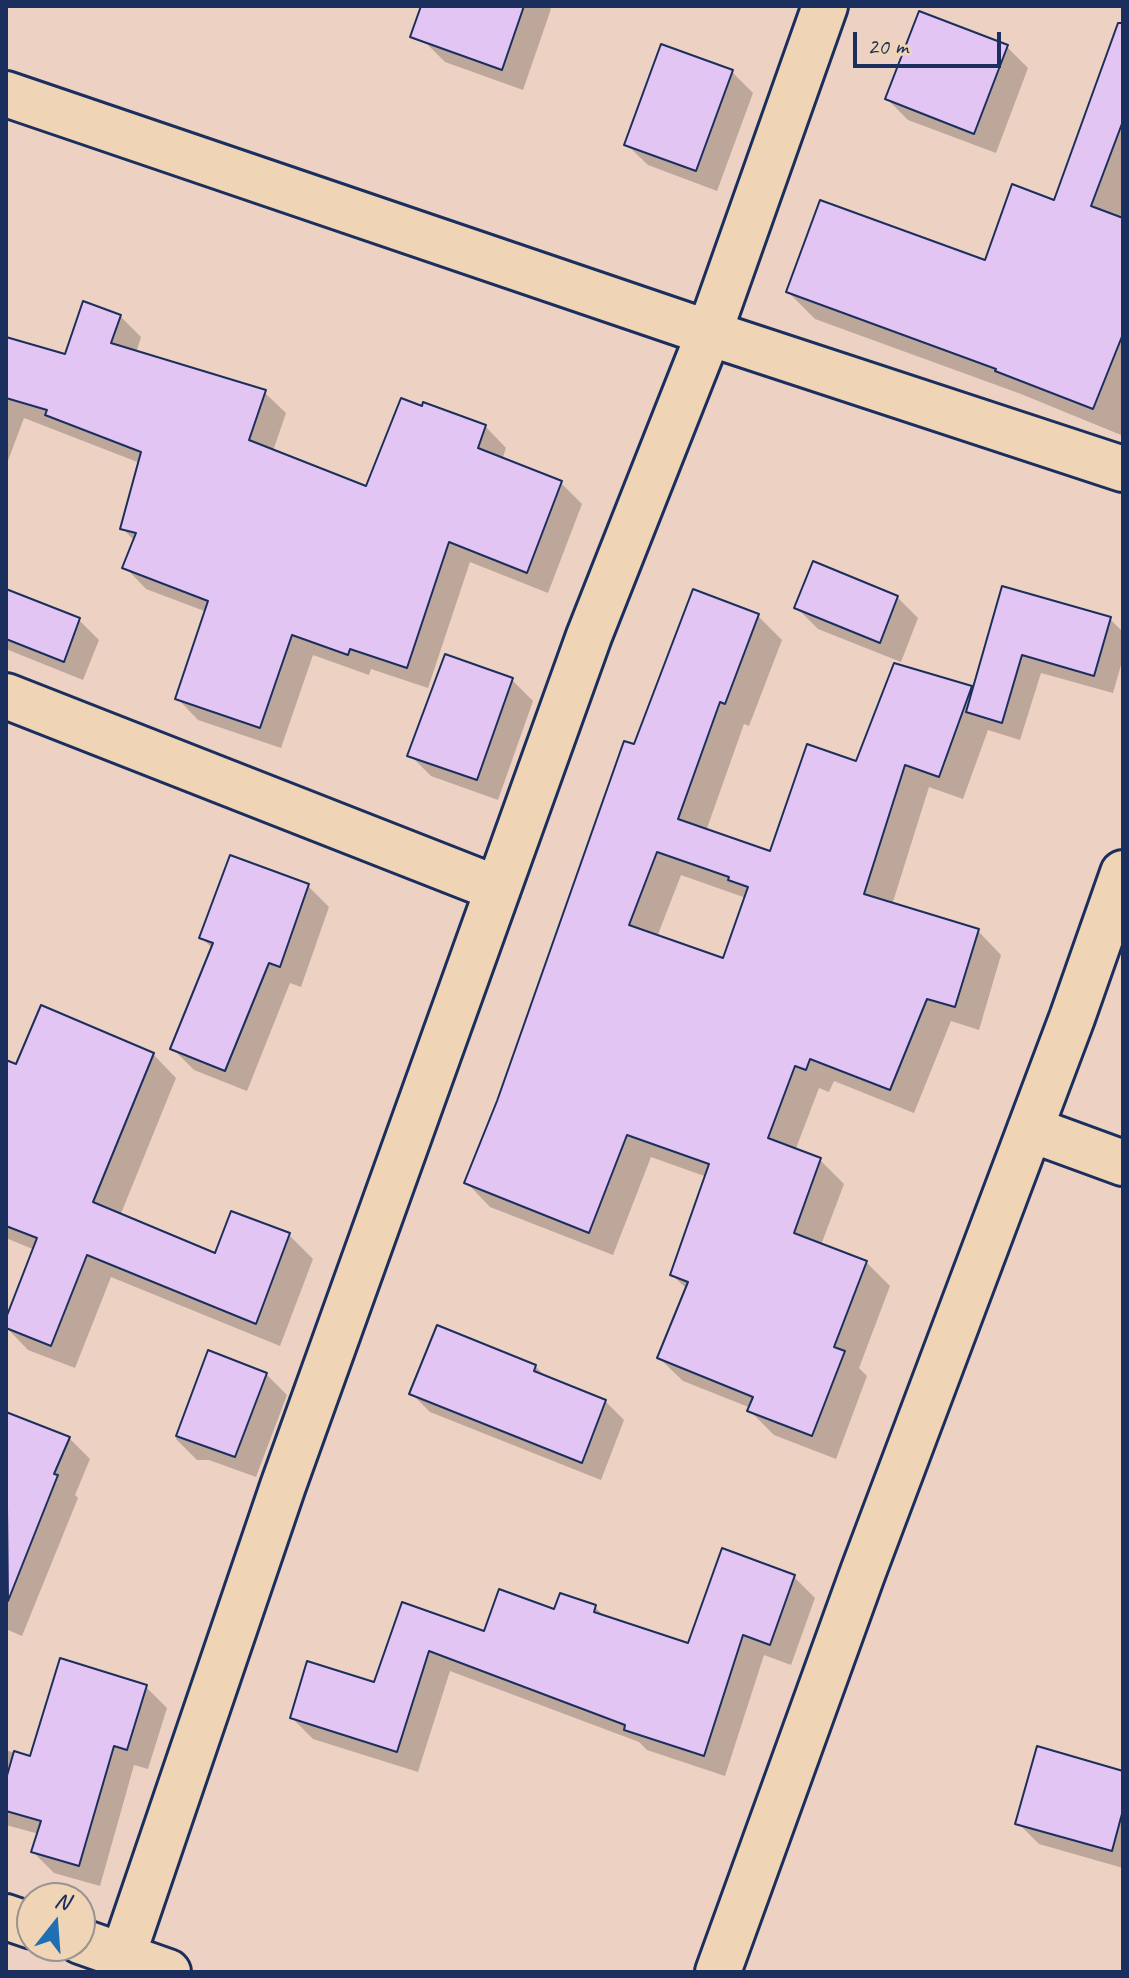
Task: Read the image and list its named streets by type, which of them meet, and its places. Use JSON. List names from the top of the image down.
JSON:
{
  "scale_bar": "20 m",
  "north": "top"
}
